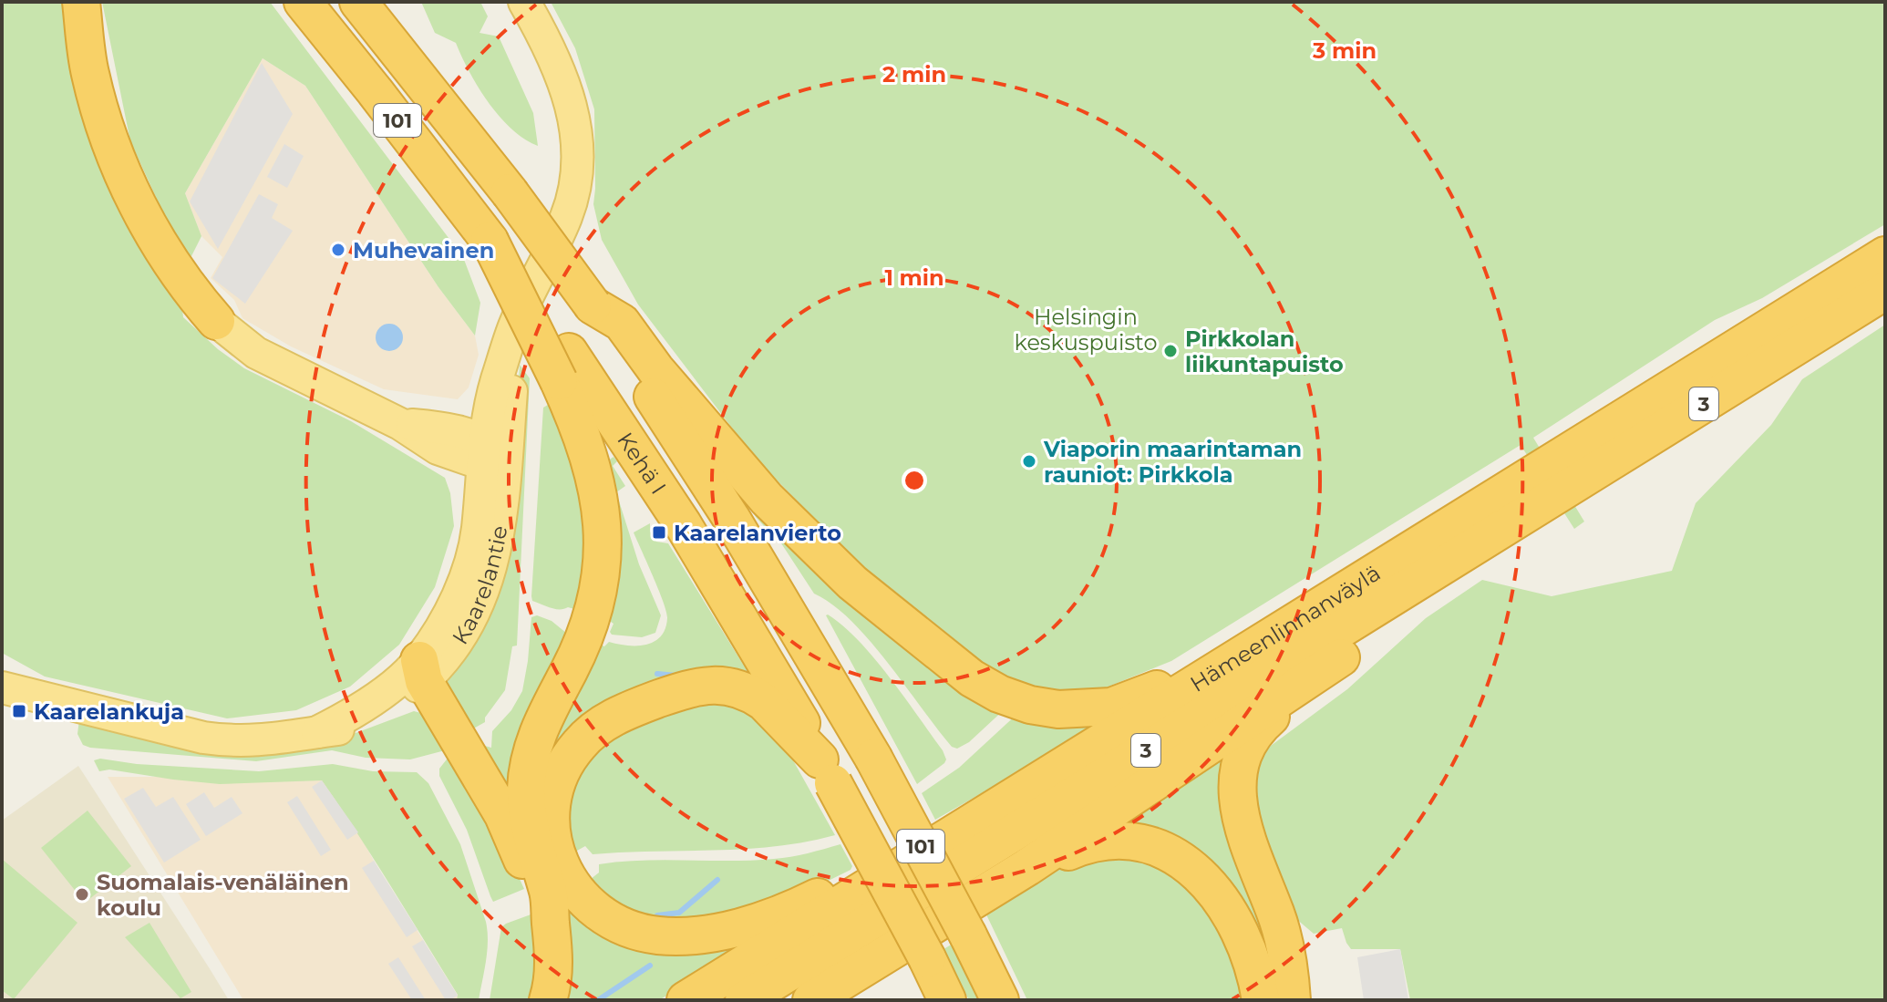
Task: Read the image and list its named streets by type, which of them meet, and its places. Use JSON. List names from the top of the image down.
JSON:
{
  "streets": {
    "highway": [
      "101",
      "3",
      "Kehä I",
      "Hämeenlinnanväylä"
    ],
    "main road": ["Kaarelantie"]
  },
  "parks": ["Helsingin keskuspuisto"],
  "places": {
    "other": [
      "Muhevainen",
      "Pirkkolan liikuntapuisto",
      "Viaporin maarintaman rauniot: Pirkkola",
      "Suomalais-venäläinen koulu"
    ],
    "transit": ["Kaarelanvierto", "Kaarelankuja"]
  },
  "rings": ["3 min", "2 min", "1 min"]
}
